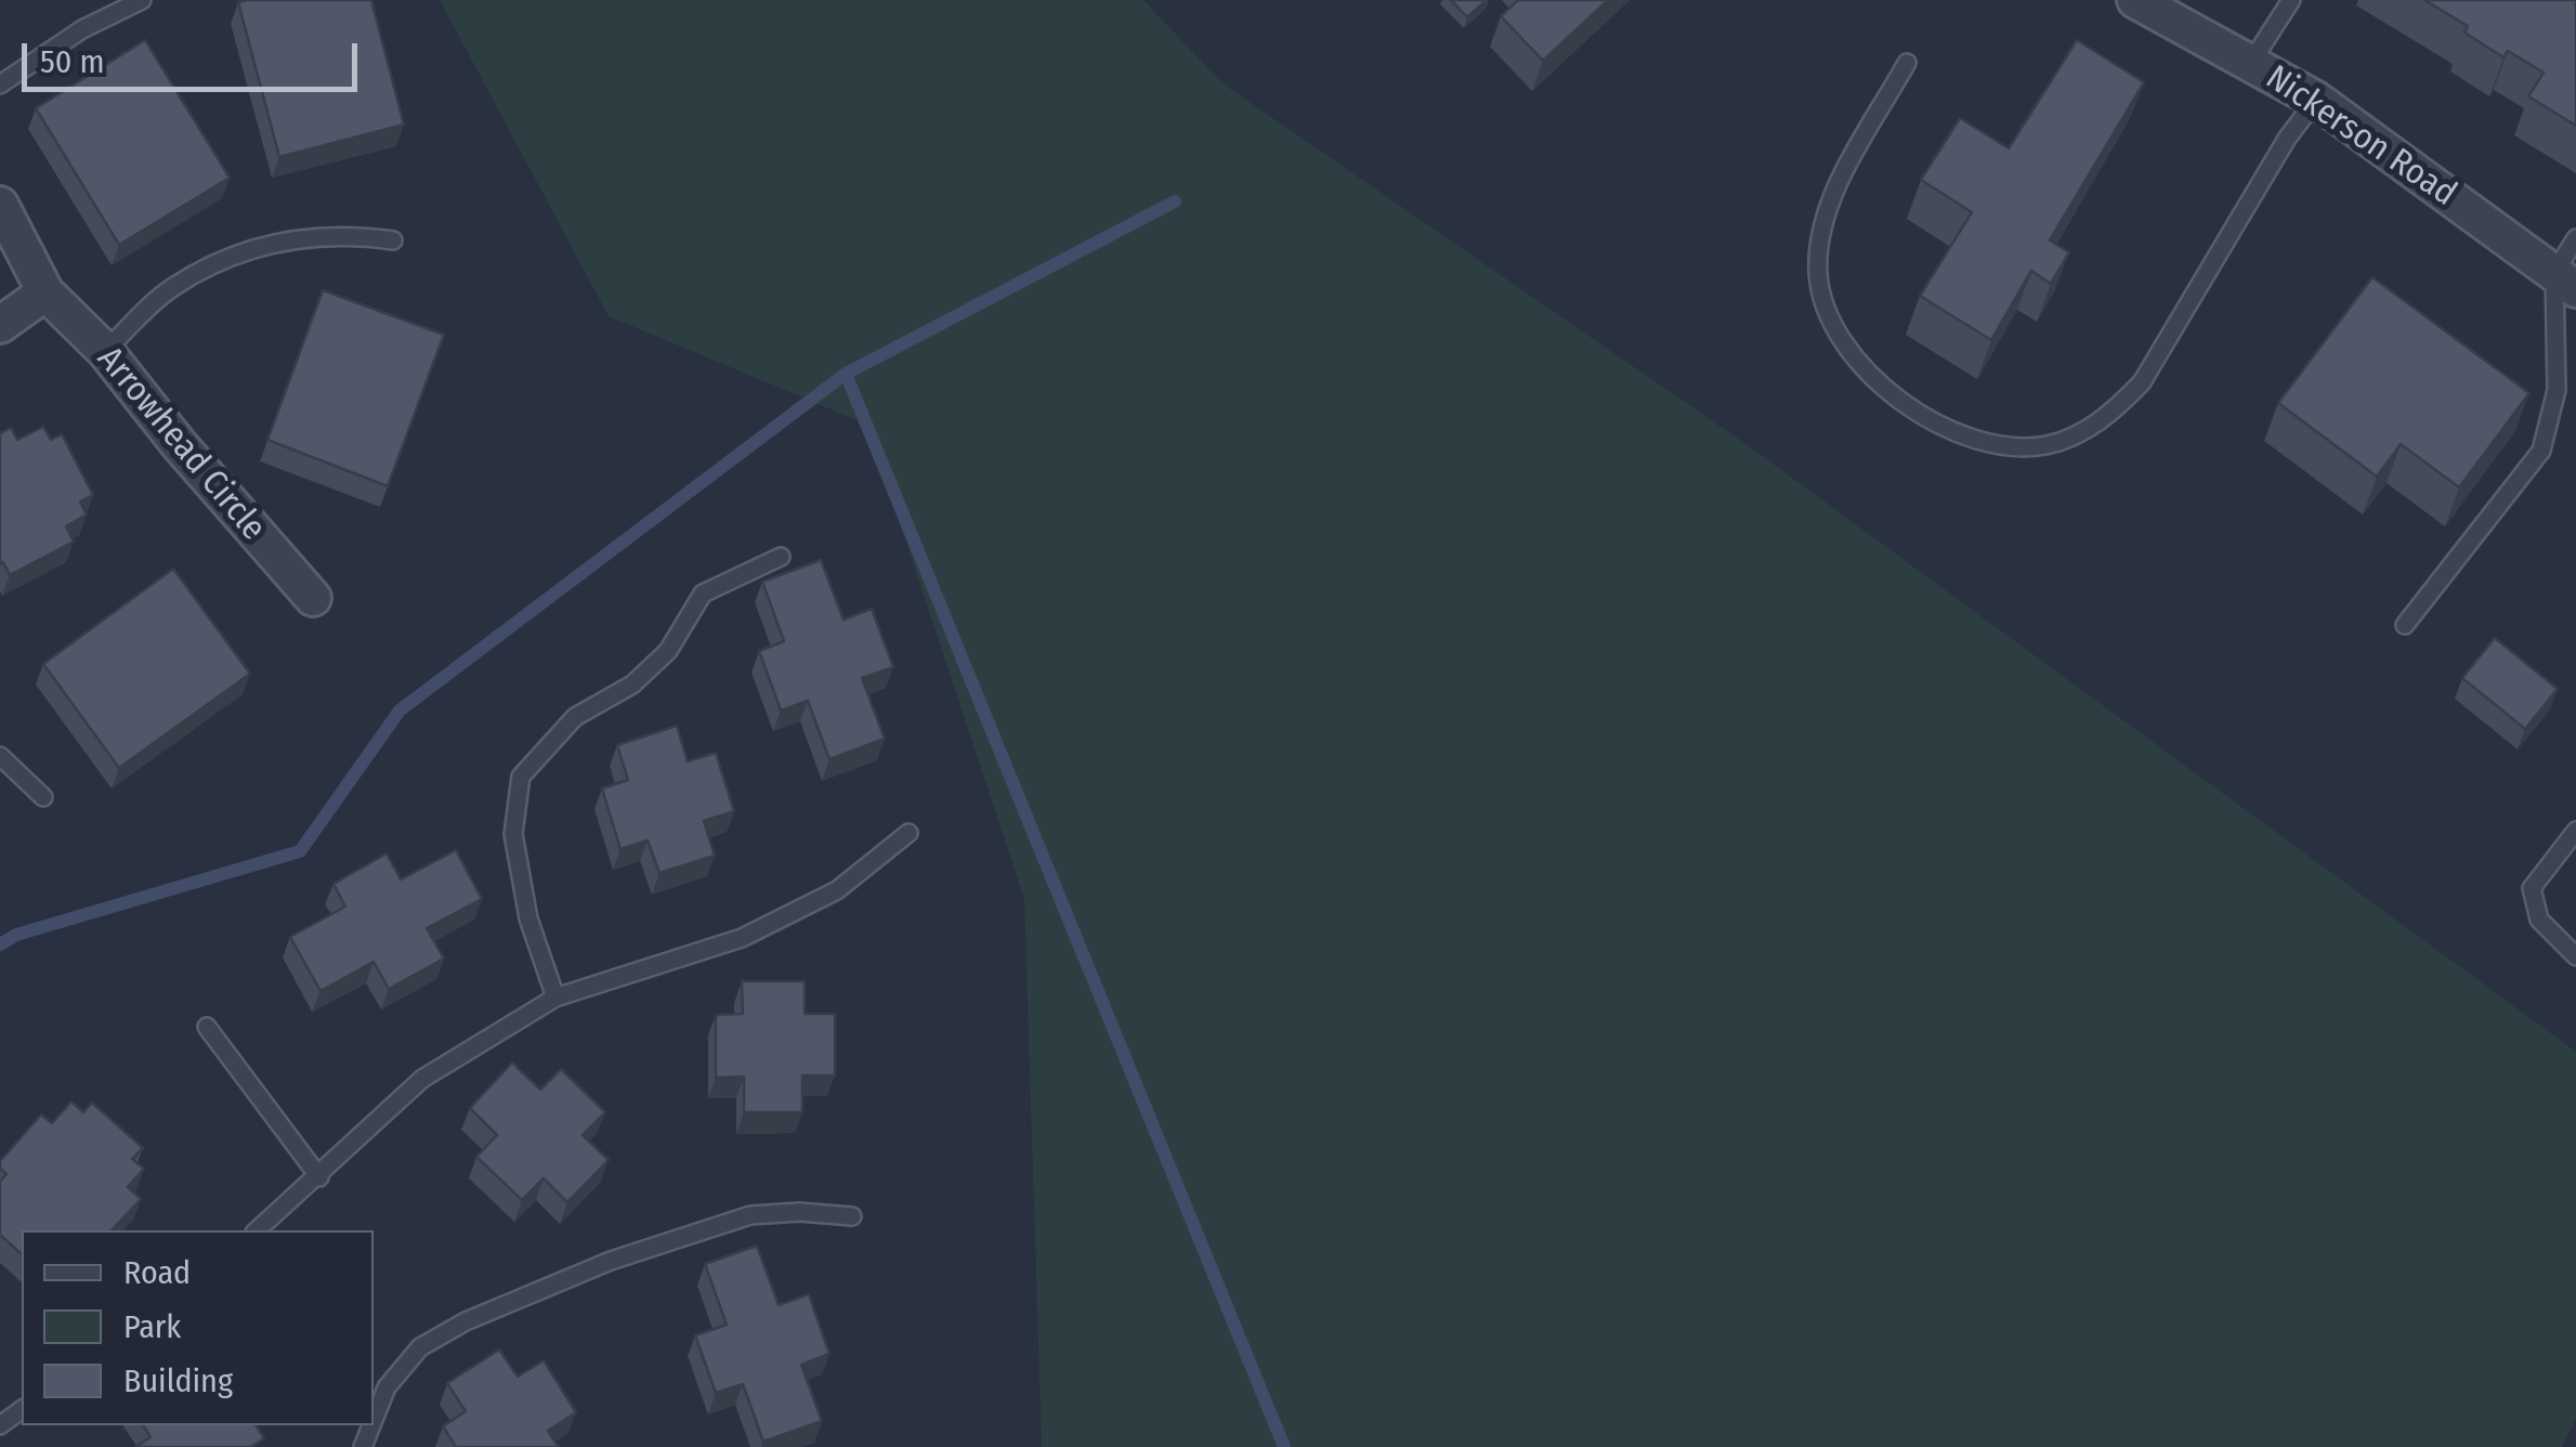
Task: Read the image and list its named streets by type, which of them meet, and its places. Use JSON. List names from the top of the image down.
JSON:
{
  "streets": {
    "street": ["Nickerson Road", "Arrowhead Circle"]
  },
  "legend": ["Road", "Park", "Building"],
  "scale_bar": "50 m"
}
